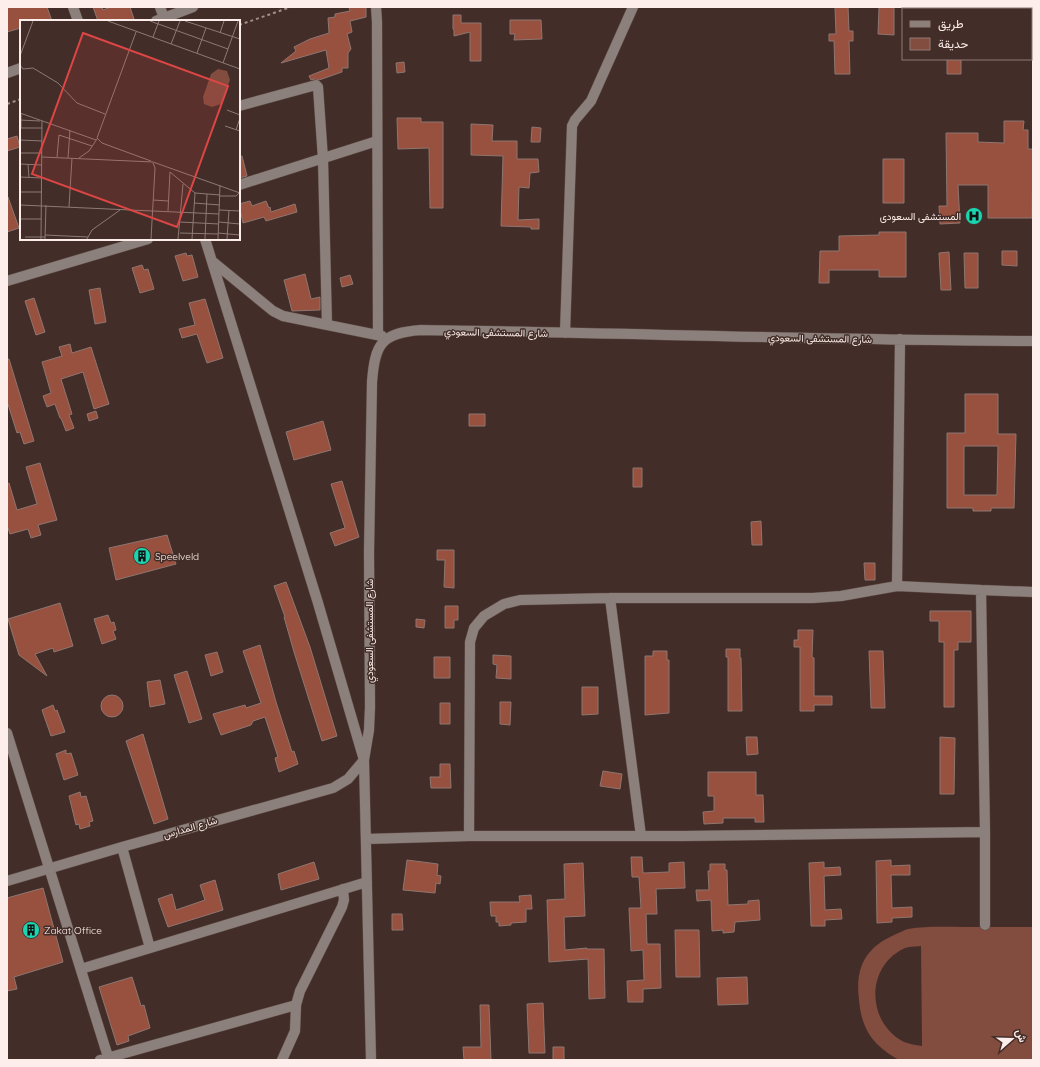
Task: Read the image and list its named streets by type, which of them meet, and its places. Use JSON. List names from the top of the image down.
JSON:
{
  "streets": {
    "street": ["شارع المستشفى السعودي", "شارع المدارس"]
  },
  "crossings": [
    ["شارع المستشفى السعودي", "شارع المدارس"]
  ],
  "places": {
    "hospital": ["المستشفى السعودى"],
    "building": ["Speelveld", "Zakat Office"]
  },
  "legend": ["طريق", "حديقة"],
  "north": "right"
}
